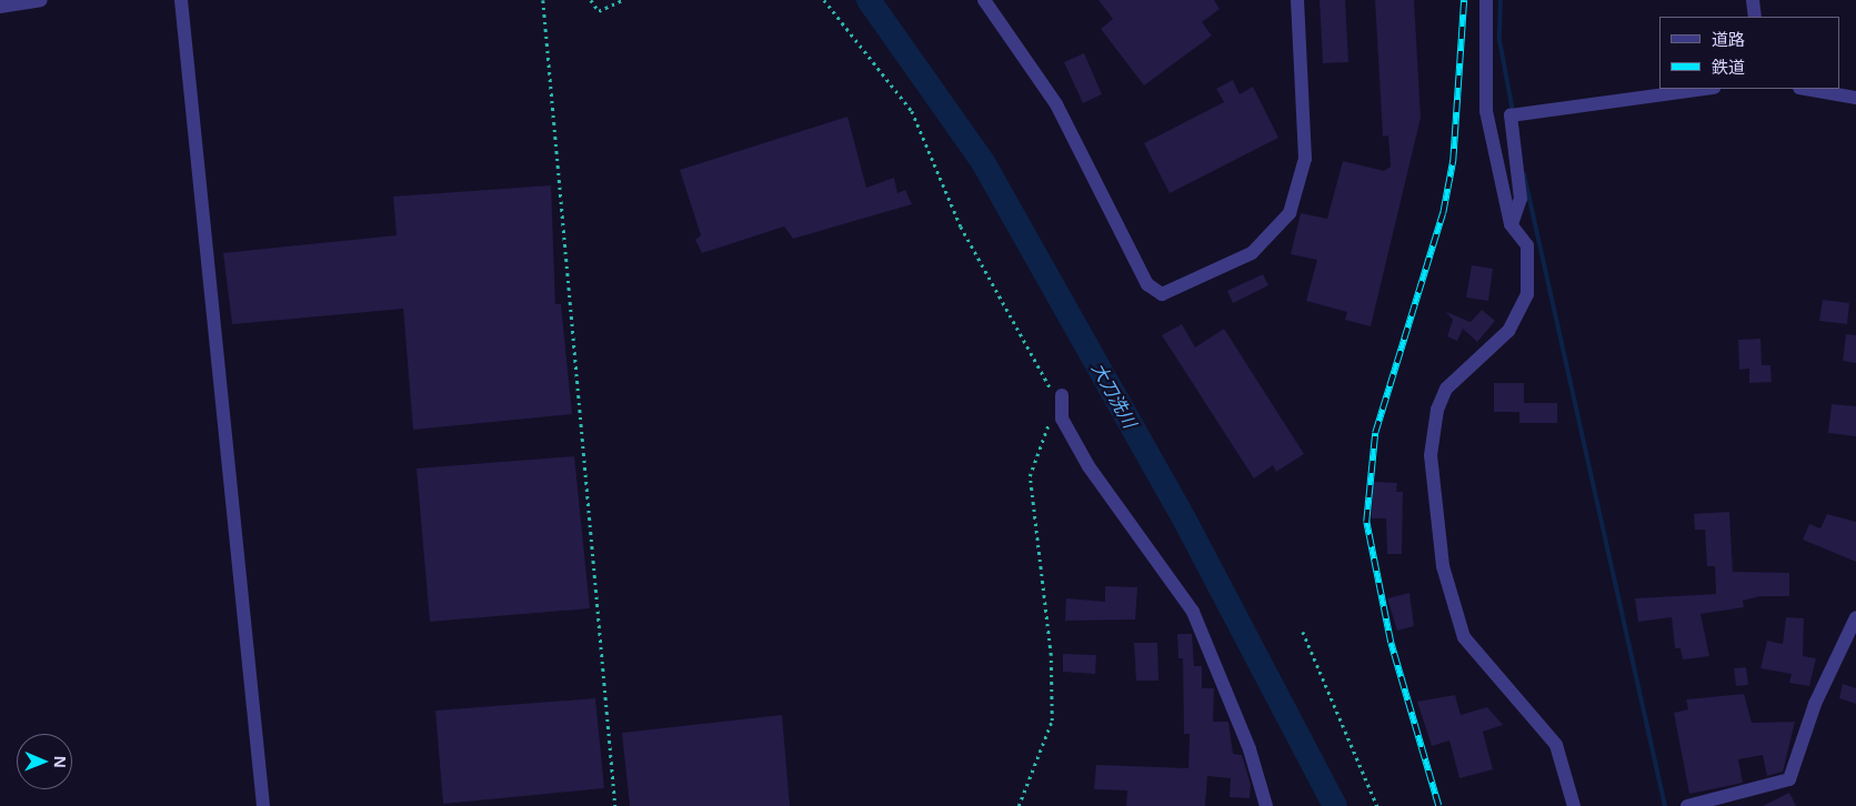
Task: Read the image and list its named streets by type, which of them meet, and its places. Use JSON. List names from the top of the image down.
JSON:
{
  "water": ["大刀洗川"],
  "legend": ["道路", "鉄道"],
  "north": "right"
}
